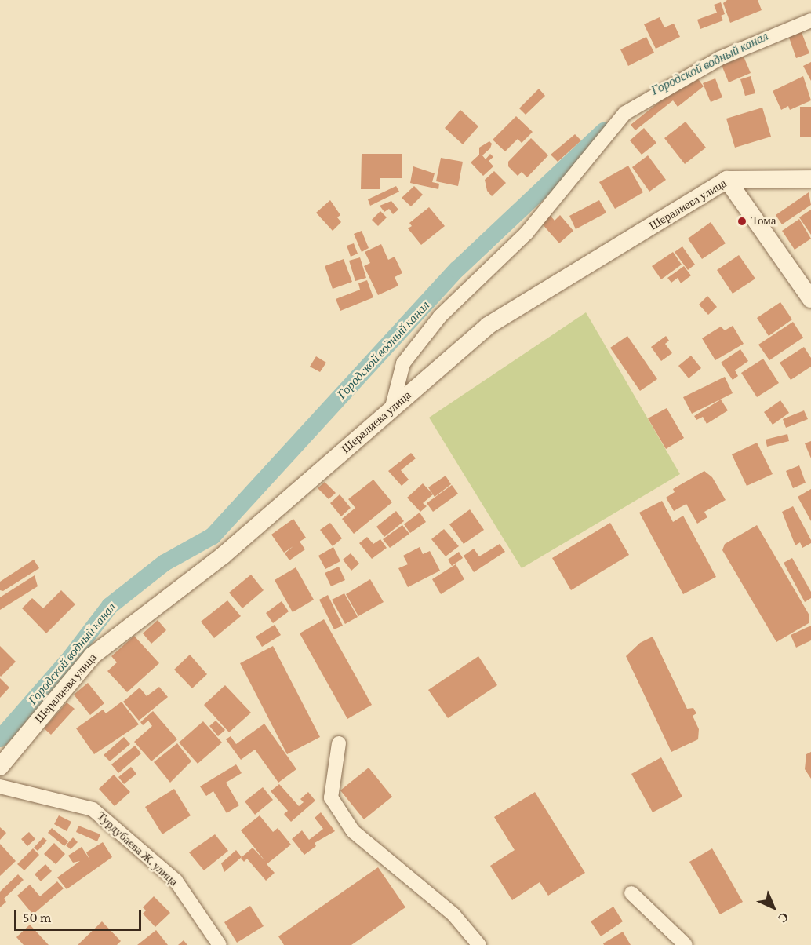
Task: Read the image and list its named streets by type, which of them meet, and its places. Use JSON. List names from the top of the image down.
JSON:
{
  "streets": {
    "street": ["Шералиева улица", "Турдубаева Ж. улица"]
  },
  "water": ["Городской водный канал"],
  "places": ["Тома"],
  "scale_bar": "50 m",
  "north": "bottom right"
}
